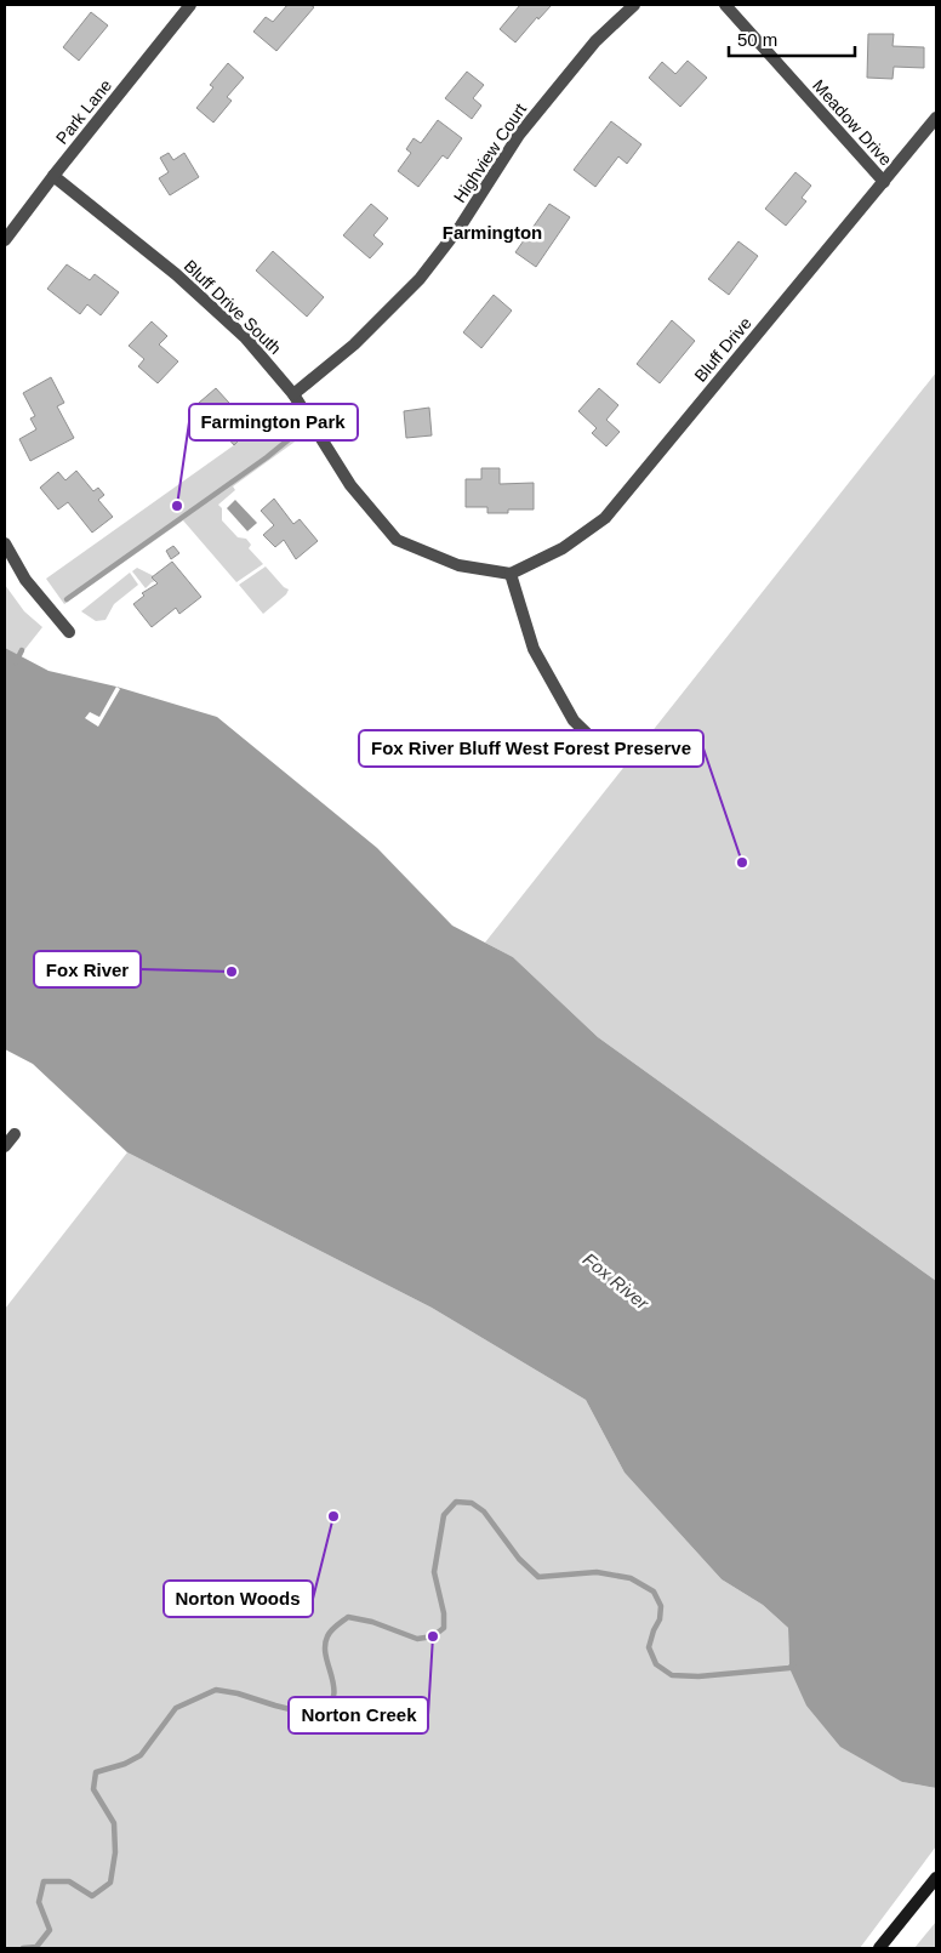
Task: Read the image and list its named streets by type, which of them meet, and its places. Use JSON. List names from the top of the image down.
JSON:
{
  "streets": {
    "street": [
      "Park Lane",
      "Meadow Drive",
      "Highview Court",
      "Bluff Drive South",
      "Bluff Drive"
    ]
  },
  "crossings": [
    ["Park Lane", "Bluff Drive South"],
    ["Meadow Drive", "Bluff Drive"],
    ["Highview Court", "Bluff Drive South"],
    ["Bluff Drive South", "Bluff Drive"]
  ],
  "districts": ["Farmington"],
  "water": ["Fox River"],
  "places": [
    "Farmington Park",
    "Fox River Bluff West Forest Preserve",
    "Fox River",
    "Norton Woods",
    "Norton Creek"
  ],
  "scale_bar": "50 m"
}
